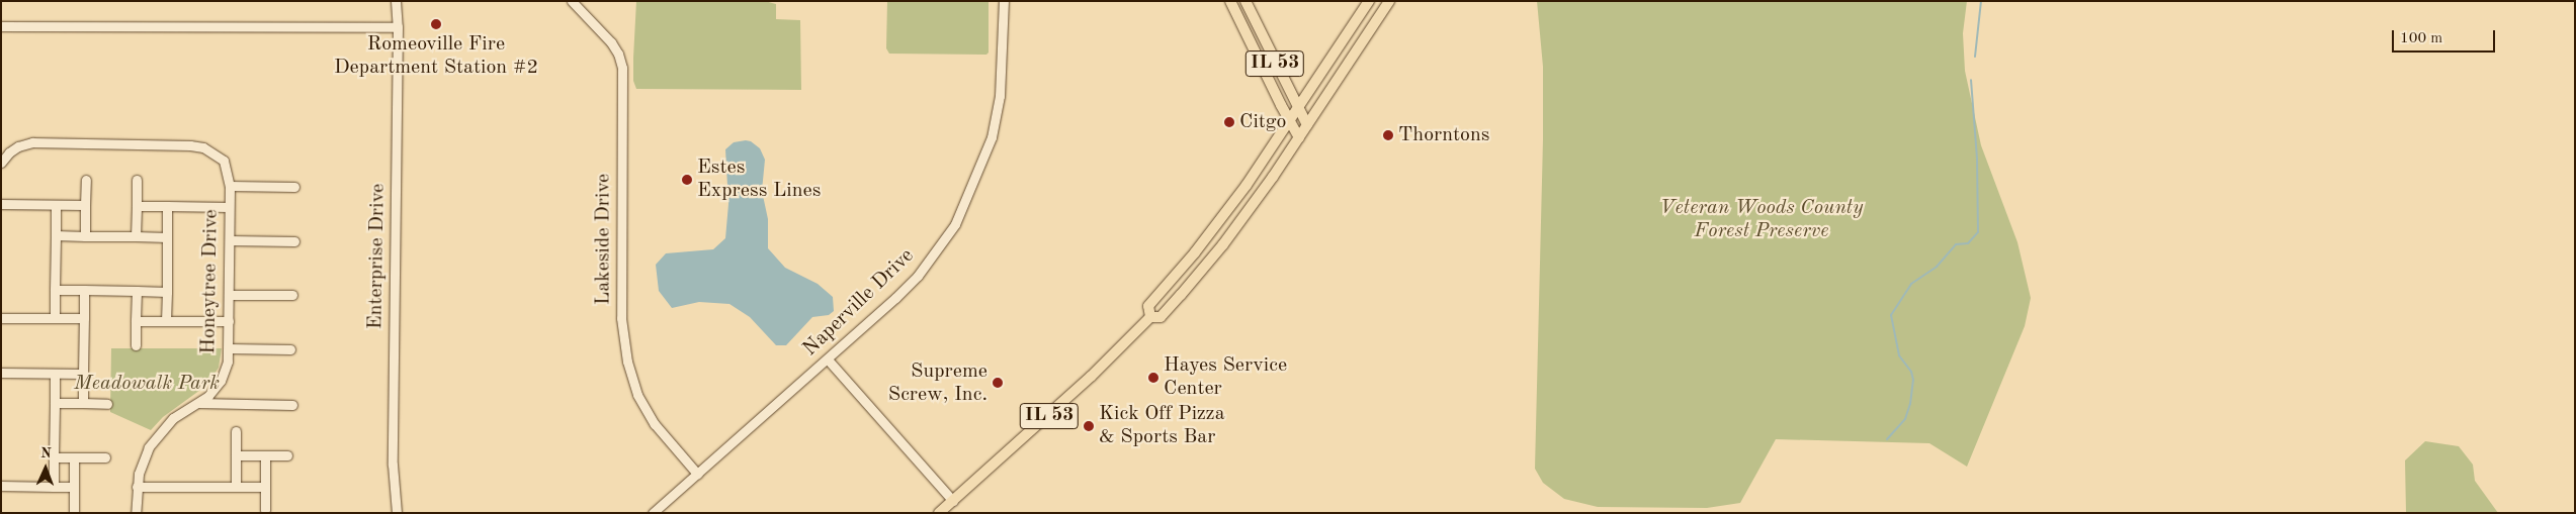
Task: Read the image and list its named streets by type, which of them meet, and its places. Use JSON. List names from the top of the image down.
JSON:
{
  "streets": {
    "main road": ["IL 53"],
    "street": [
      "Lakeside Drive",
      "Enterprise Drive",
      "Honeytree Drive",
      "Naperville Drive"
    ]
  },
  "crossings": [
    ["Lakeside Drive", "Naperville Drive"]
  ],
  "parks": ["Veteran Woods County Forest Preserve", "Meadowalk Park"],
  "places": [
    "Romeoville Fire Department Station #2",
    "Citgo",
    "Thorntons",
    "Estes Express Lines",
    "Hayes Service Center",
    "Supreme Screw, Inc.",
    "Kick Off Pizza & Sports Bar"
  ],
  "scale_bar": "100 m",
  "north": "top"
}
